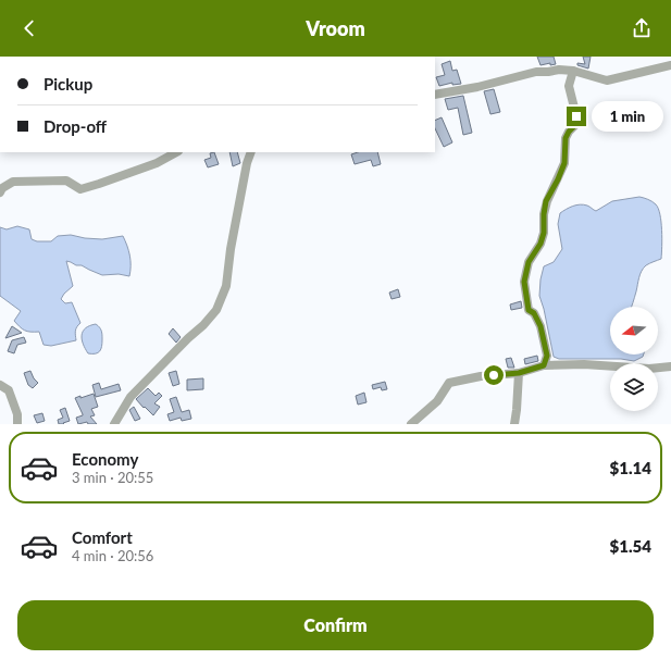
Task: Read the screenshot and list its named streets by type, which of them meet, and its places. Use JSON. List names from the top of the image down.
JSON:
{
  "north": "left",
  "page": {
    "header": "Vroom",
    "banner": ["Pickup", "Drop-off"],
    "bubble": "1 min",
    "list": [
      {
        "name": "Economy",
        "note": "3 min · 20:55",
        "value": "$1.14"
      },
      {
        "name": "Comfort",
        "note": "4 min · 20:56",
        "value": "$1.54"
      }
    ],
    "buttons": "Confirm"
  }
}
